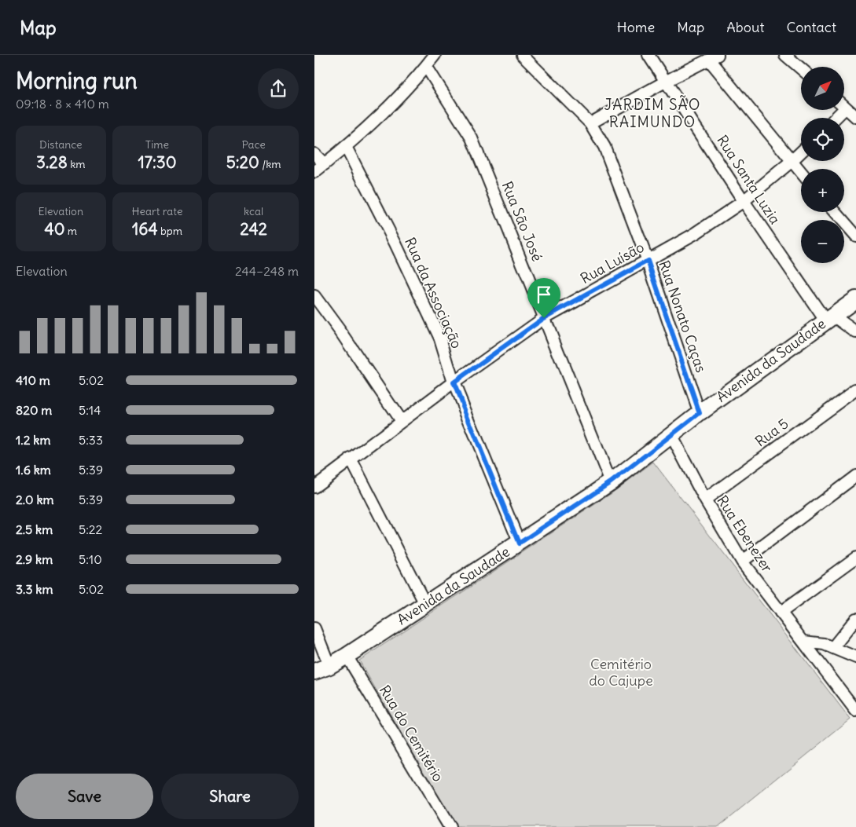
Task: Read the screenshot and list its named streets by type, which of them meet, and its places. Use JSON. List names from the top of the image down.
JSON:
{
  "streets": {
    "street": [
      "Rua Santa Luzia",
      "Rua São José",
      "Rua Luísão",
      "Rua da Associação",
      "Rua Nonato Caças",
      "Avenida da Saudade",
      "Rua 5",
      "Rua Ebenezer",
      "Rua do Cemitério"
    ]
  },
  "crossings": [
    ["Rua Santa Luzia", "Rua Luísão"],
    ["Rua Santa Luzia", "Avenida da Saudade"],
    ["Rua São José", "Rua Luísão"],
    ["Rua São José", "Avenida da Saudade"],
    ["Rua Luísão", "Rua da Associação"],
    ["Rua Luísão", "Rua Nonato Caças"],
    ["Rua da Associação", "Avenida da Saudade"],
    ["Rua Nonato Caças", "Avenida da Saudade"],
    ["Avenida da Saudade", "Rua Ebenezer"],
    ["Avenida da Saudade", "Rua do Cemitério"],
    ["Rua 5", "Rua Ebenezer"]
  ],
  "districts": ["JARDIM SÃO RAIMUNDO"],
  "parks": ["Cemitério do Cajupe"],
  "north": "top right",
  "page": {
    "header": "Map",
    "nav": [
      "Home",
      "Map",
      "About",
      "Contact"
    ],
    "heading": ["Morning run", "09:18 · 8 × 410 m"],
    "map_buttons": ["+", "−"],
    "stats": [
      ["Distance", "3.28 km"],
      ["Time", "17:30"],
      ["Pace", "5:20 /km"],
      ["Elevation", "40 m"],
      ["Heart rate", "164 bpm"],
      ["kcal", "242"]
    ],
    "chart": ["Elevation", "244–248 m"],
    "list": [
      {
        "name": "410 m",
        "note": "5:02"
      },
      {
        "name": "820 m",
        "note": "5:14"
      },
      {
        "name": "1.2 km",
        "note": "5:33"
      },
      {
        "name": "1.6 km",
        "note": "5:39"
      },
      {
        "name": "2.0 km",
        "note": "5:39"
      },
      {
        "name": "2.5 km",
        "note": "5:22"
      },
      {
        "name": "2.9 km",
        "note": "5:10"
      },
      {
        "name": "3.3 km",
        "note": "5:02"
      }
    ],
    "buttons": ["Save", "Share"]
  }
}
